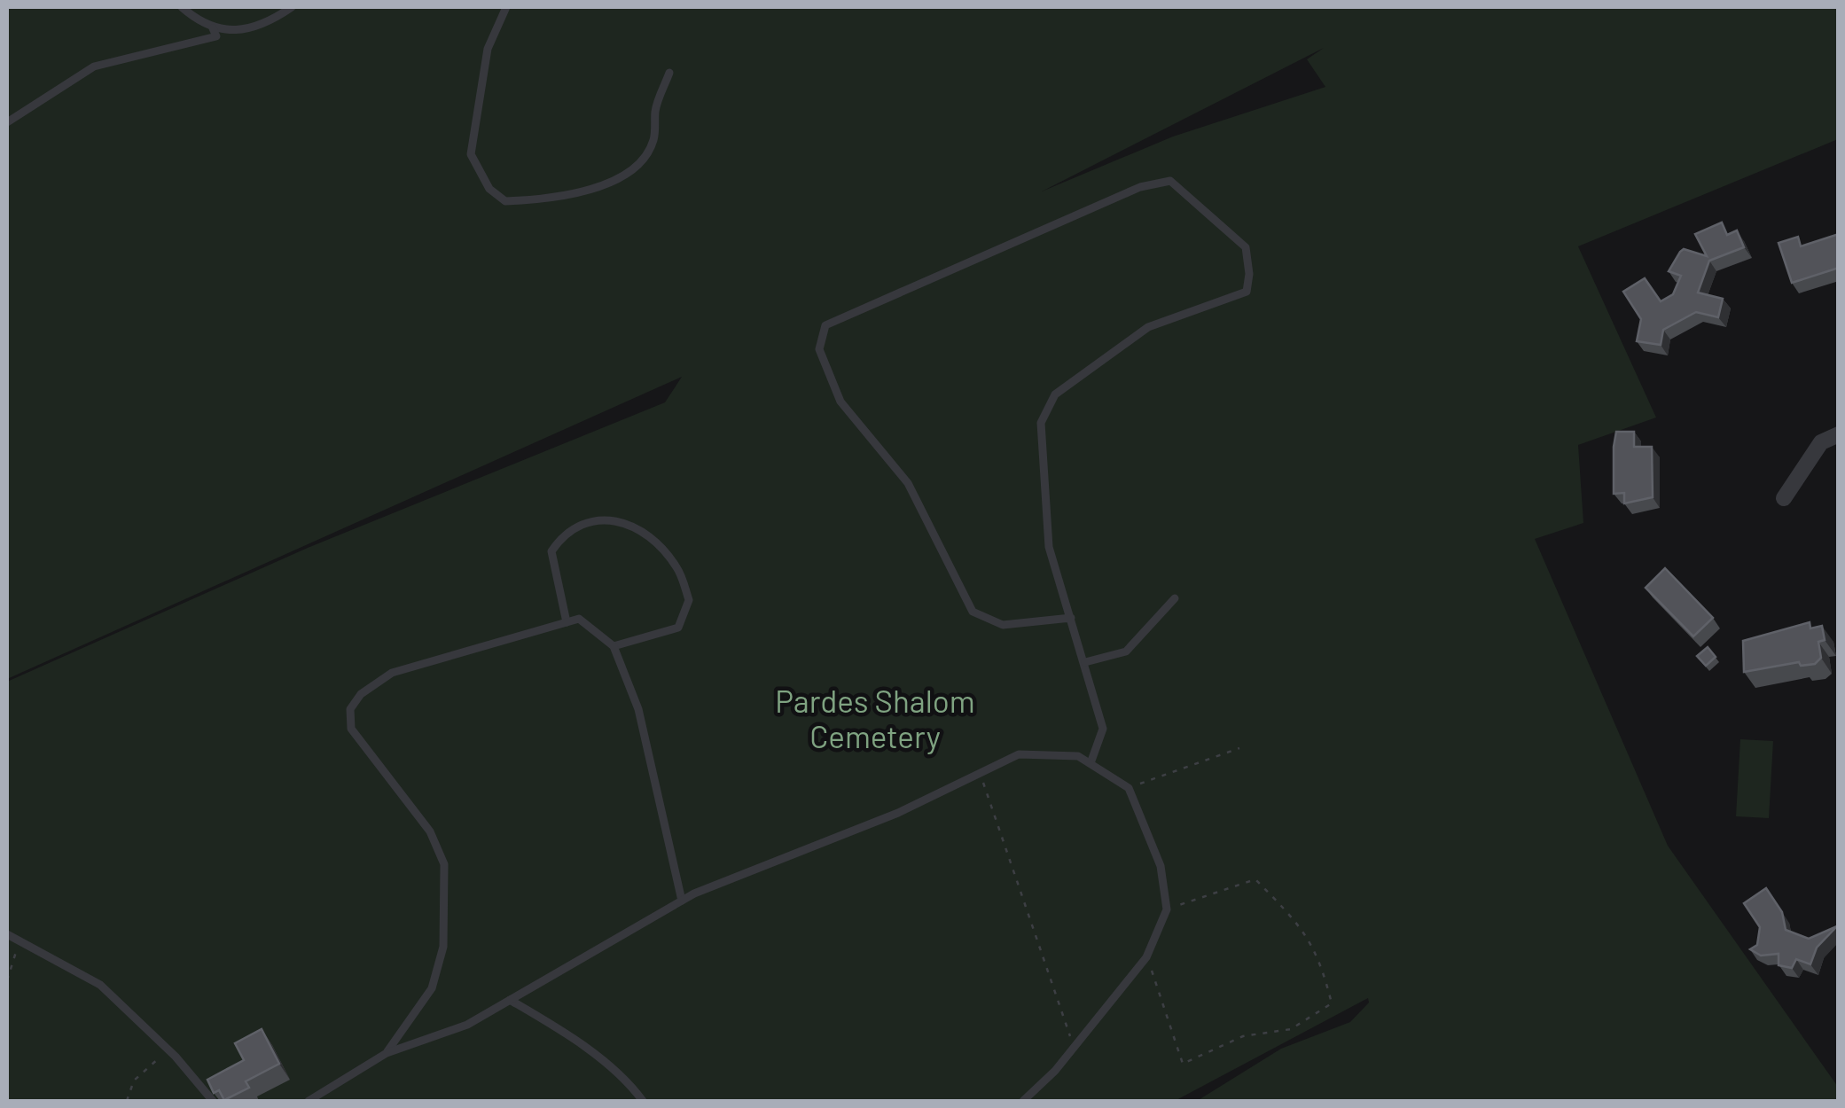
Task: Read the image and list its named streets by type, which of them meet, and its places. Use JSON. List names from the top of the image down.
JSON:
{
  "parks": ["Pardes Shalom Cemetery"]
}
